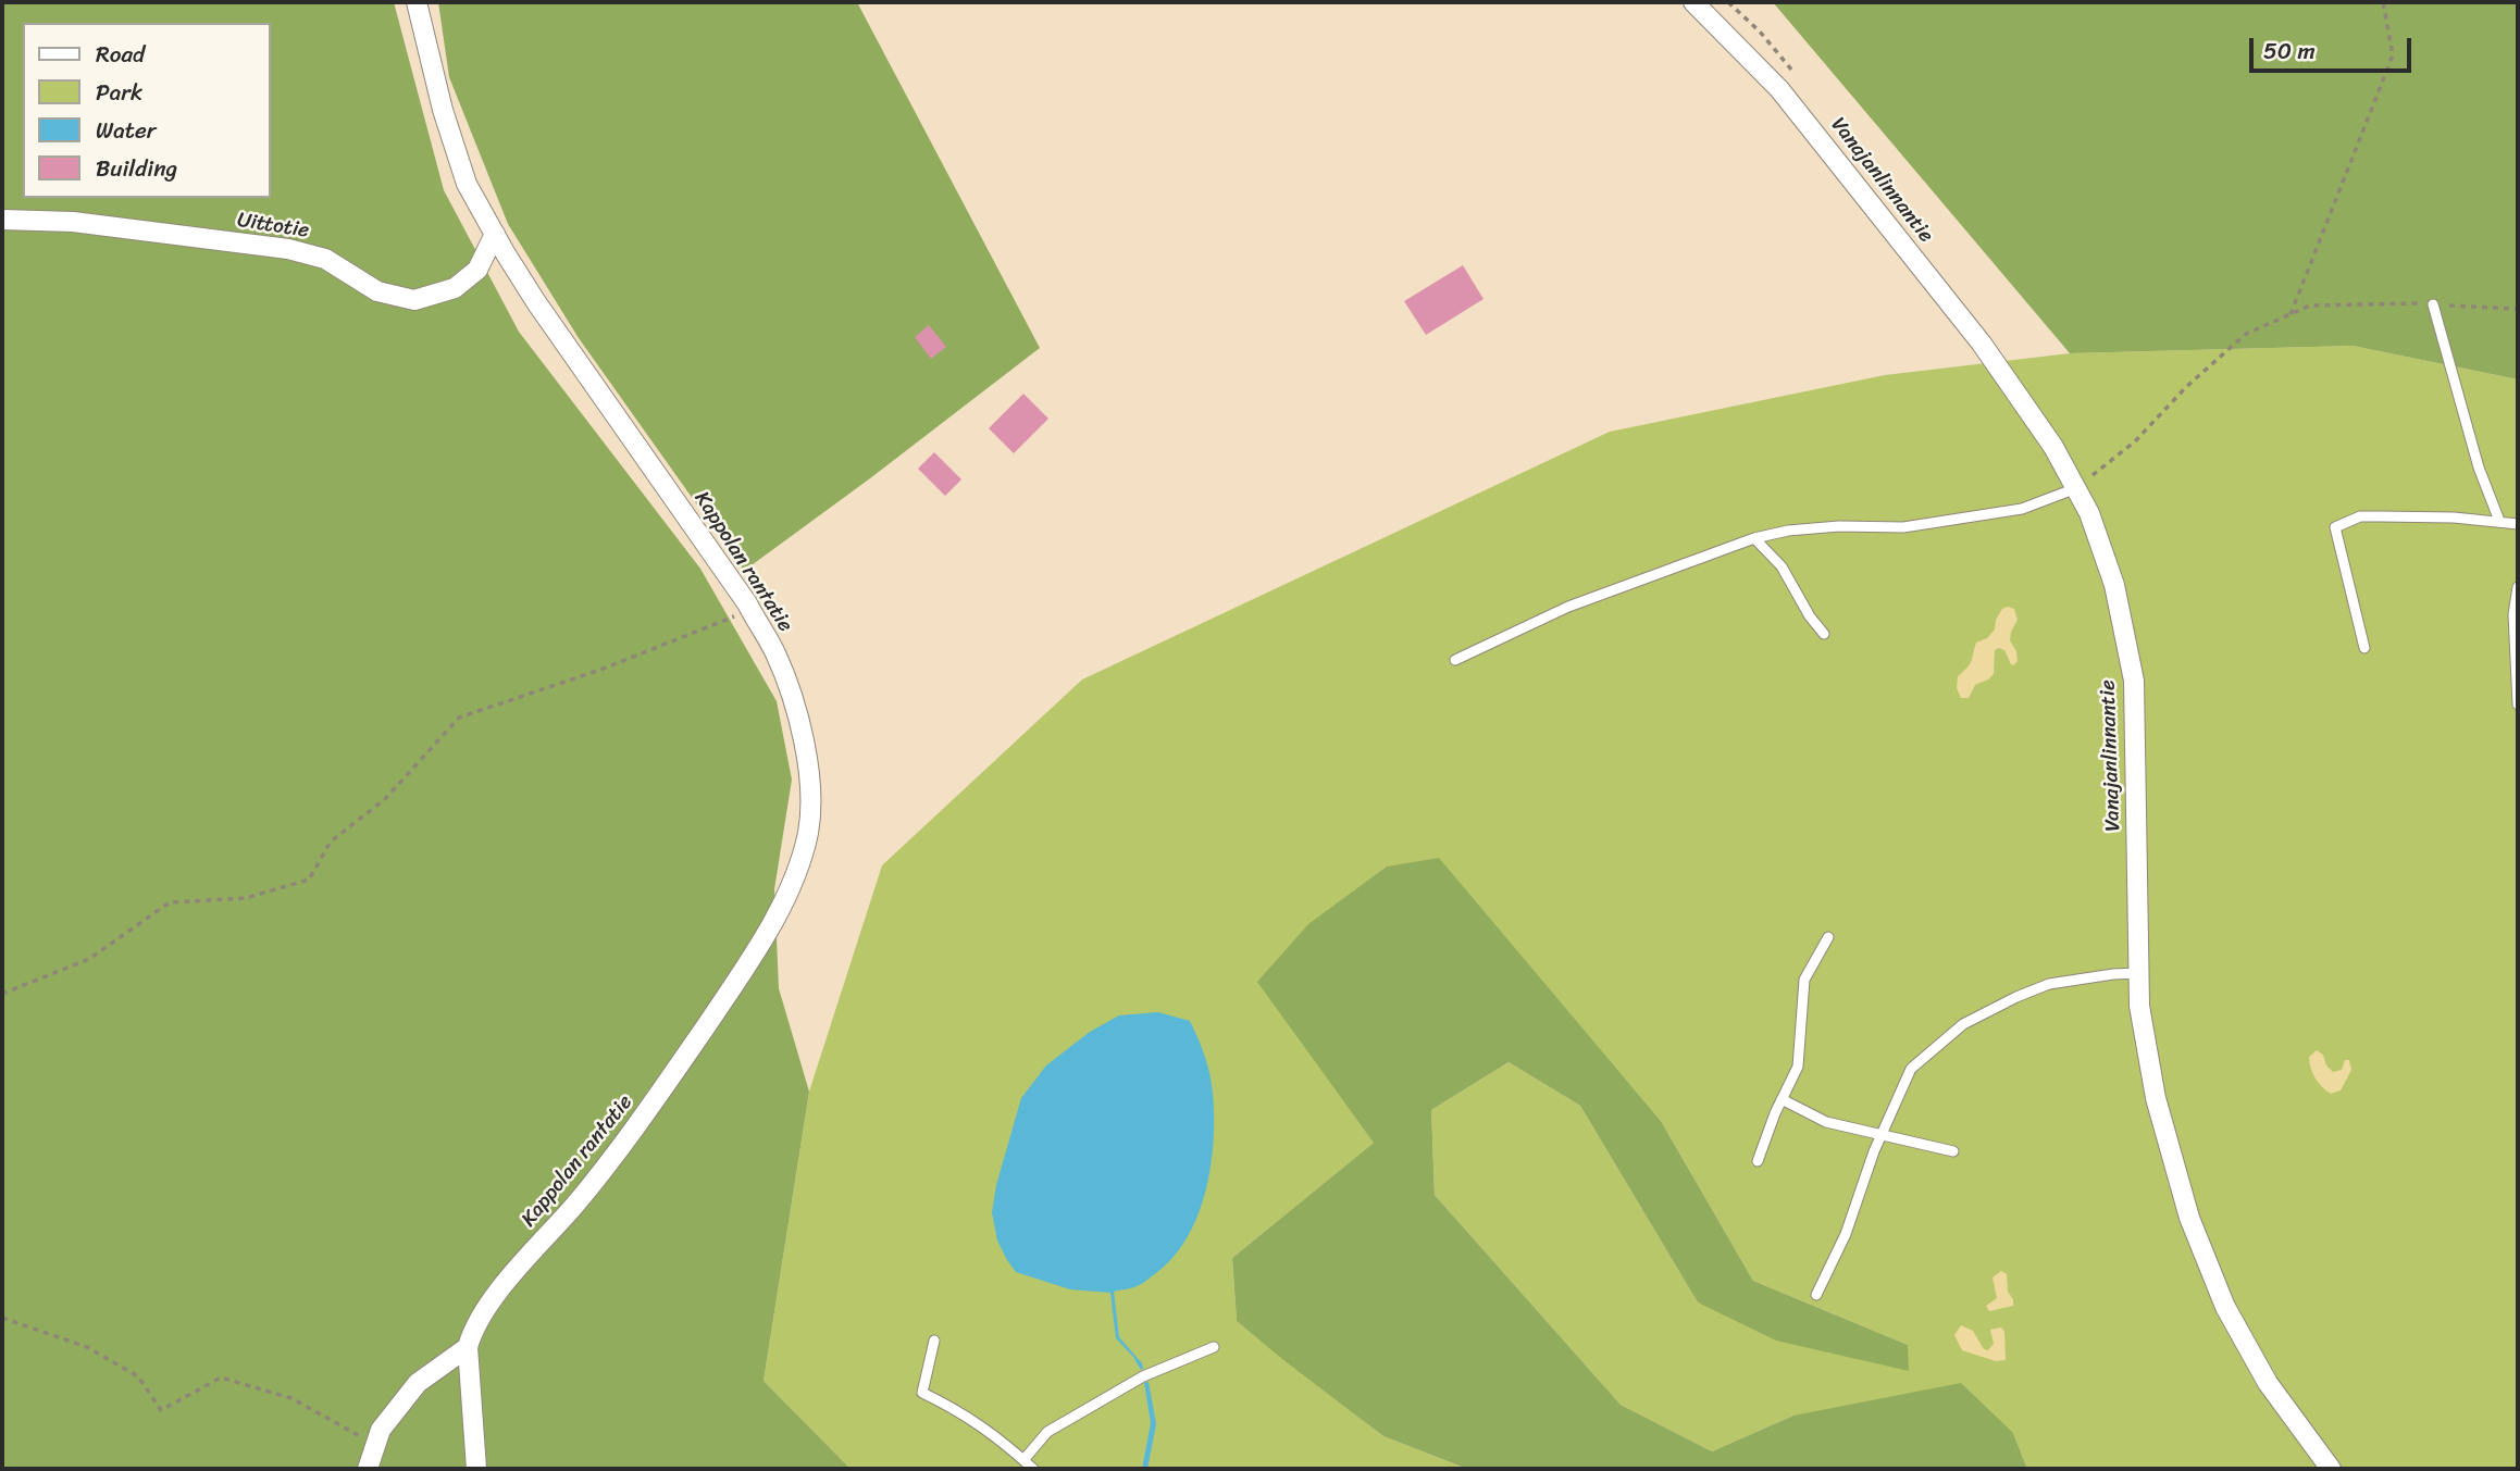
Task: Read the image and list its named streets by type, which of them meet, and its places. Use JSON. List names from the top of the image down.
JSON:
{
  "streets": {
    "street": ["Vanajanlinnantie", "Uittotie", "Kappolan rantatie"]
  },
  "crossings": [
    ["Uittotie", "Kappolan rantatie"]
  ],
  "legend": [
    "Road",
    "Park",
    "Water",
    "Building"
  ],
  "scale_bar": "50 m"
}
